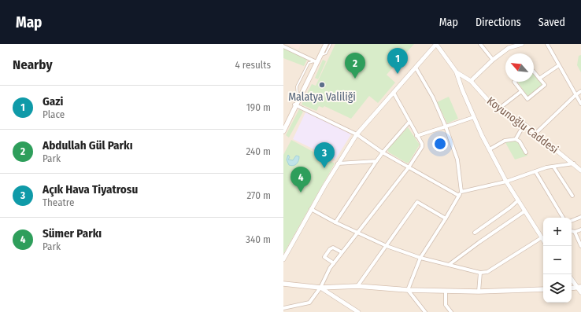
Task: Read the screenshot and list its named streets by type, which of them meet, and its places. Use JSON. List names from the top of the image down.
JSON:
{
  "streets": {
    "street": ["Koyunoğlu Caddesi"]
  },
  "places": ["Malatya Valiliği"],
  "north": "top left",
  "page": {
    "header": "Map",
    "nav": ["Map", "Directions", "Saved"],
    "heading": ["Nearby", "4 results"],
    "pins": [
      "1",
      "2",
      "3",
      "4"
    ],
    "list": [
      {
        "mark": "1",
        "name": "Gazi",
        "note": "Place",
        "value": "190 m"
      },
      {
        "mark": "2",
        "name": "Abdullah Gül Parkı",
        "note": "Park",
        "value": "240 m"
      },
      {
        "mark": "3",
        "name": "Açık Hava Tiyatrosu",
        "note": "Theatre",
        "value": "270 m"
      },
      {
        "mark": "4",
        "name": "Sümer Parkı",
        "note": "Park",
        "value": "340 m"
      }
    ],
    "map_buttons": ["+", "−"]
  }
}
